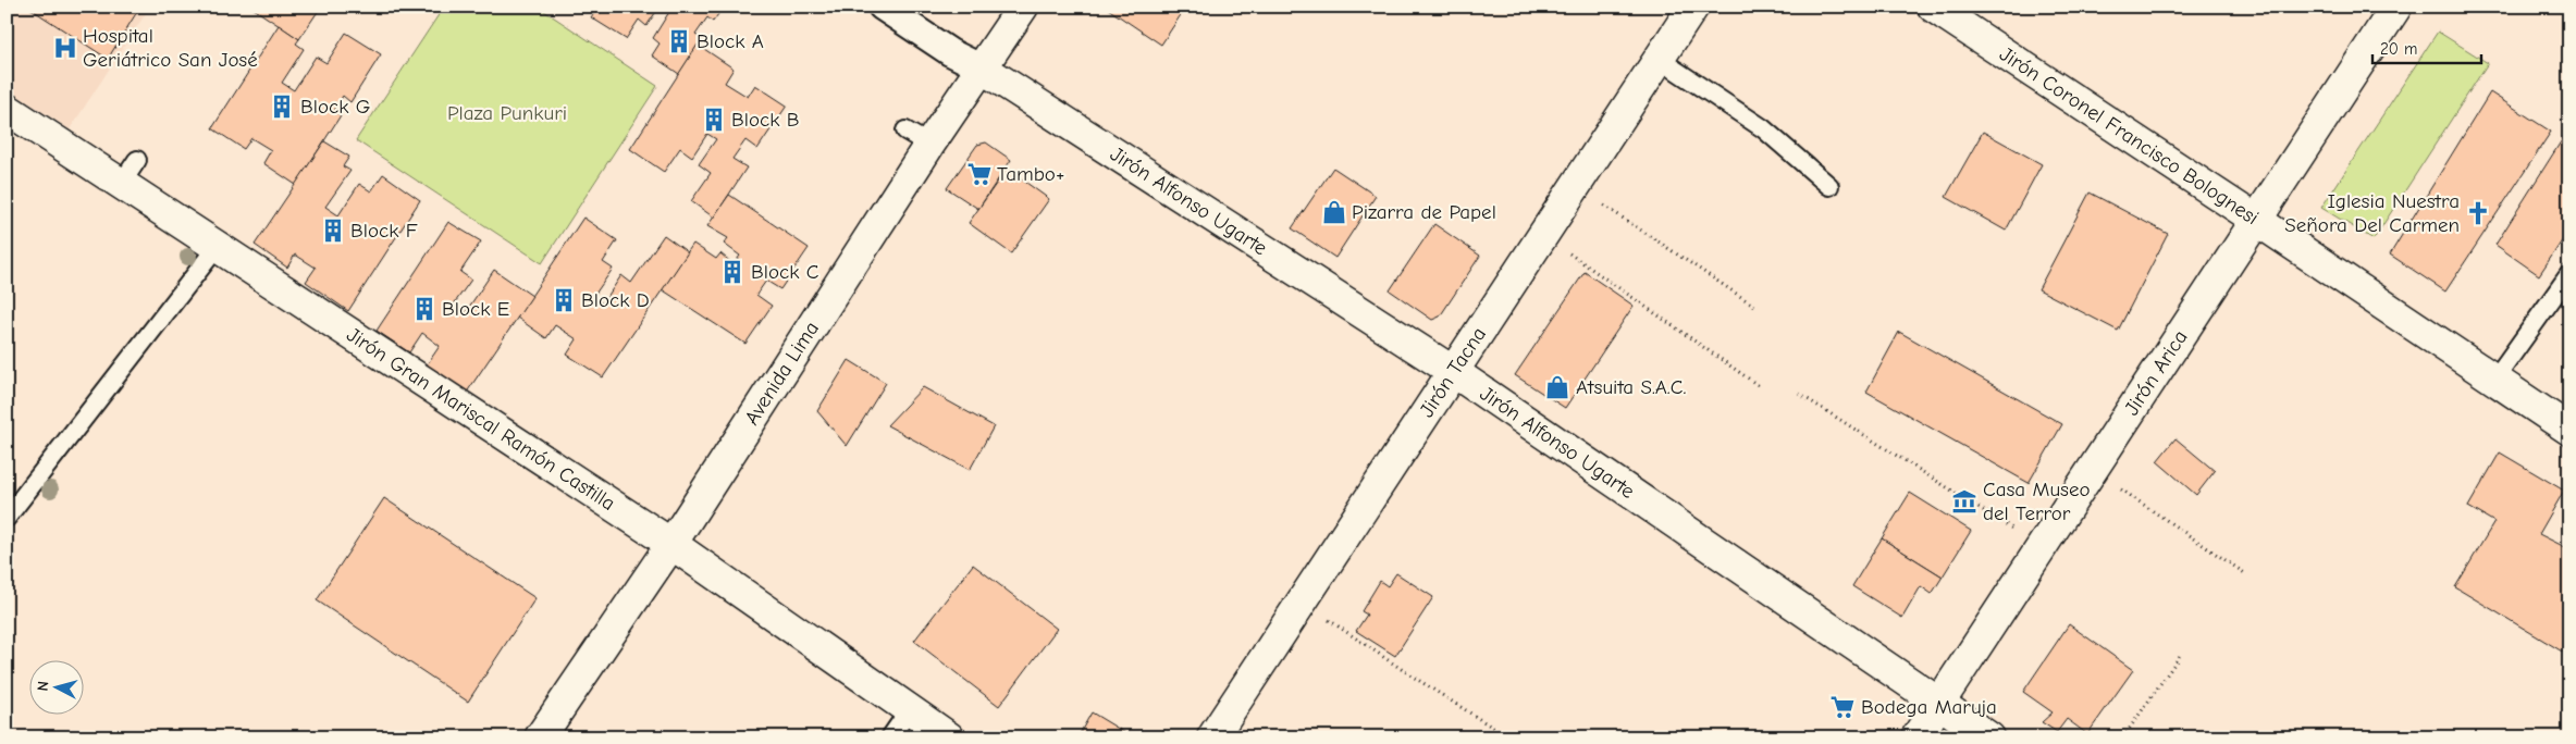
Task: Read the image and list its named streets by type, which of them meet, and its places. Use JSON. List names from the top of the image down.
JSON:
{
  "streets": {
    "street": [
      "Jirón Coronel Francisco Bolognesi",
      "Jirón Alfonso Ugarte",
      "Avenida Lima",
      "Jirón Tacna",
      "Jirón Arica",
      "Jirón Gran Mariscal Ramón Castilla"
    ]
  },
  "crossings": [
    ["Jirón Coronel Francisco Bolognesi", "Jirón Arica"],
    ["Jirón Alfonso Ugarte", "Avenida Lima"],
    ["Jirón Alfonso Ugarte", "Jirón Tacna"],
    ["Jirón Alfonso Ugarte", "Jirón Arica"],
    ["Avenida Lima", "Jirón Gran Mariscal Ramón Castilla"]
  ],
  "parks": ["Plaza Punkuri"],
  "places": {
    "building": [
      "Block A",
      "Block G",
      "Block B",
      "Block F",
      "Block C",
      "Block D",
      "Block E"
    ],
    "hospital": ["Hospital Geriátrico San José"],
    "supermarket": ["Tambo+", "Bodega Maruja"],
    "shop": ["Pizarra de Papel", "Atsuita S.A.C."],
    "church": ["Iglesia Nuestra Señora Del Carmen"],
    "museum": ["Casa Museo del Terror"]
  },
  "scale_bar": "20 m",
  "north": "left"
}
